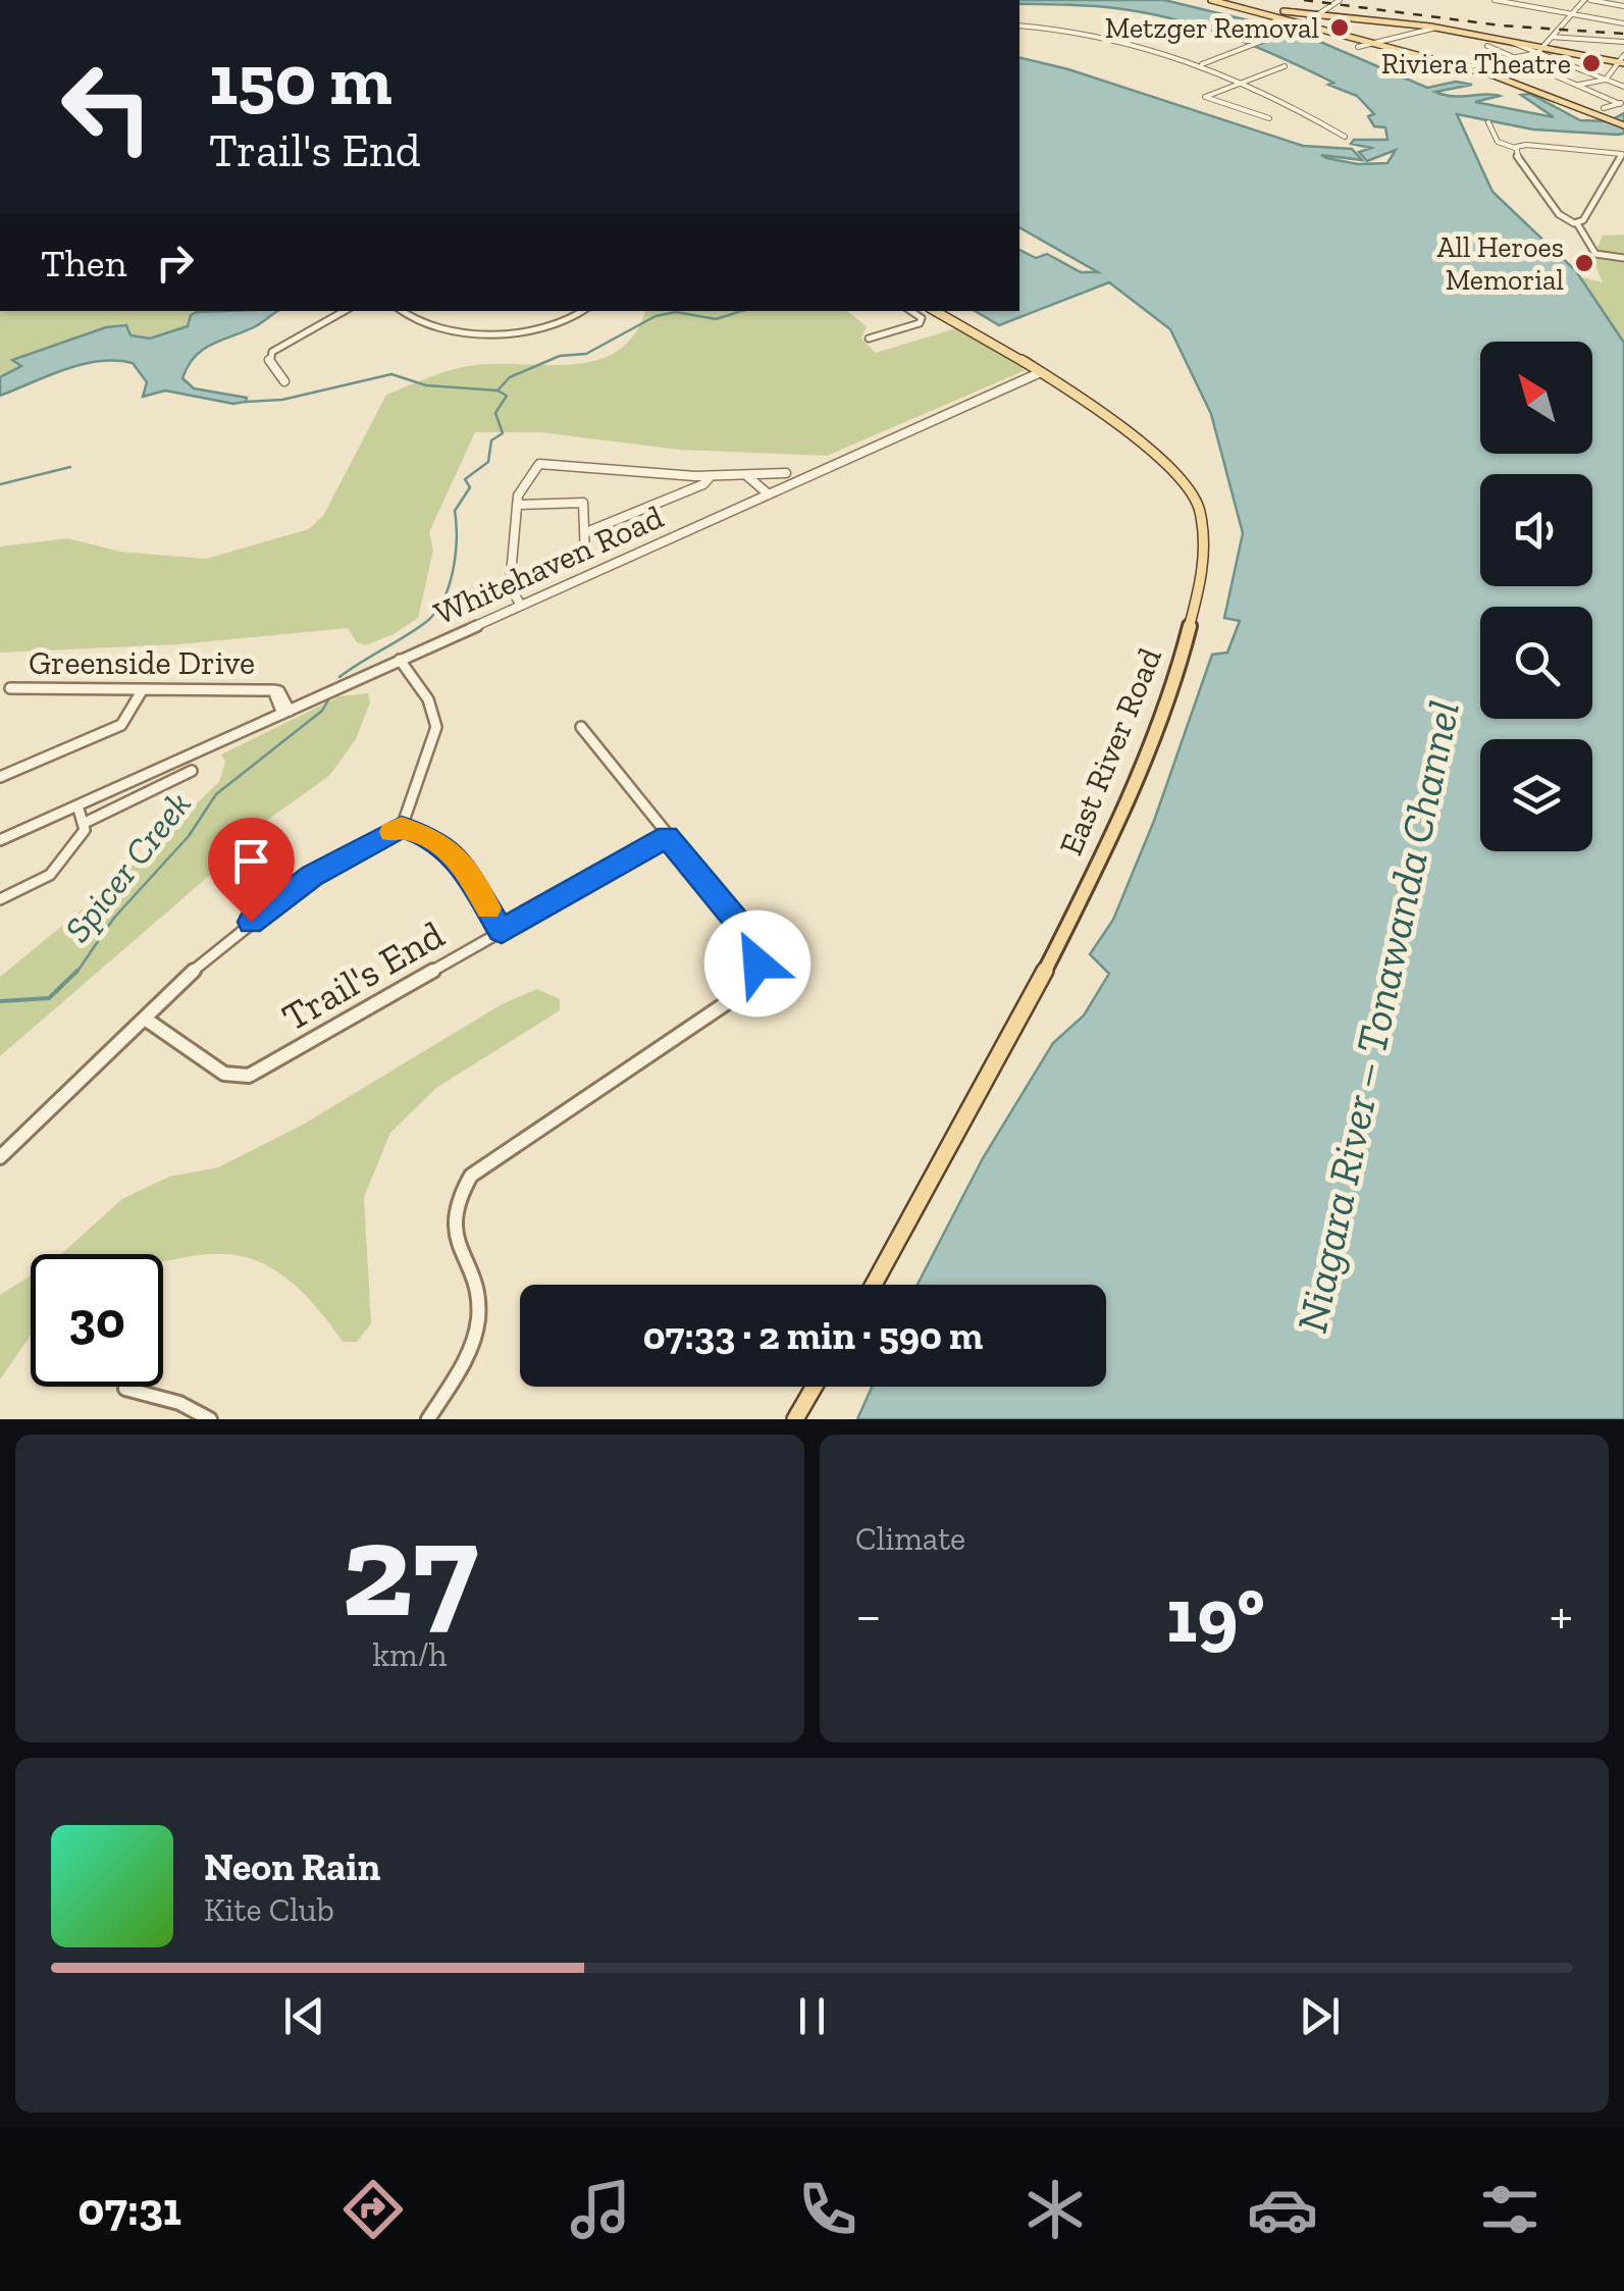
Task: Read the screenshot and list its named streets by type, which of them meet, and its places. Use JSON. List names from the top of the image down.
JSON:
{
  "streets": {
    "main road": ["East River Road"],
    "street": ["Whitehaven Road", "Greenside Drive", "Trail's End"]
  },
  "crossings": [
    ["Whitehaven Road", "Greenside Drive"],
    ["Whitehaven Road", "East River Road"]
  ],
  "water": ["Spicer Creek", "Niagara River – Tonawanda Channel"],
  "places": ["Metzger Removal", "Riviera Theatre", "All Heroes Memorial"],
  "north": "top left",
  "page": {
    "turn": ["150 m", "Trail's End"],
    "then": "Then",
    "limit": "30",
    "trip": "07:33 · 2 min · 590 m",
    "tile": [
      ["27", "km/h"],
      "Climate"
    ],
    "heat": ["−", "19°", "+"],
    "song": ["Neon Rain", "Kite Club"],
    "tabs": "07:31"
  }
}
